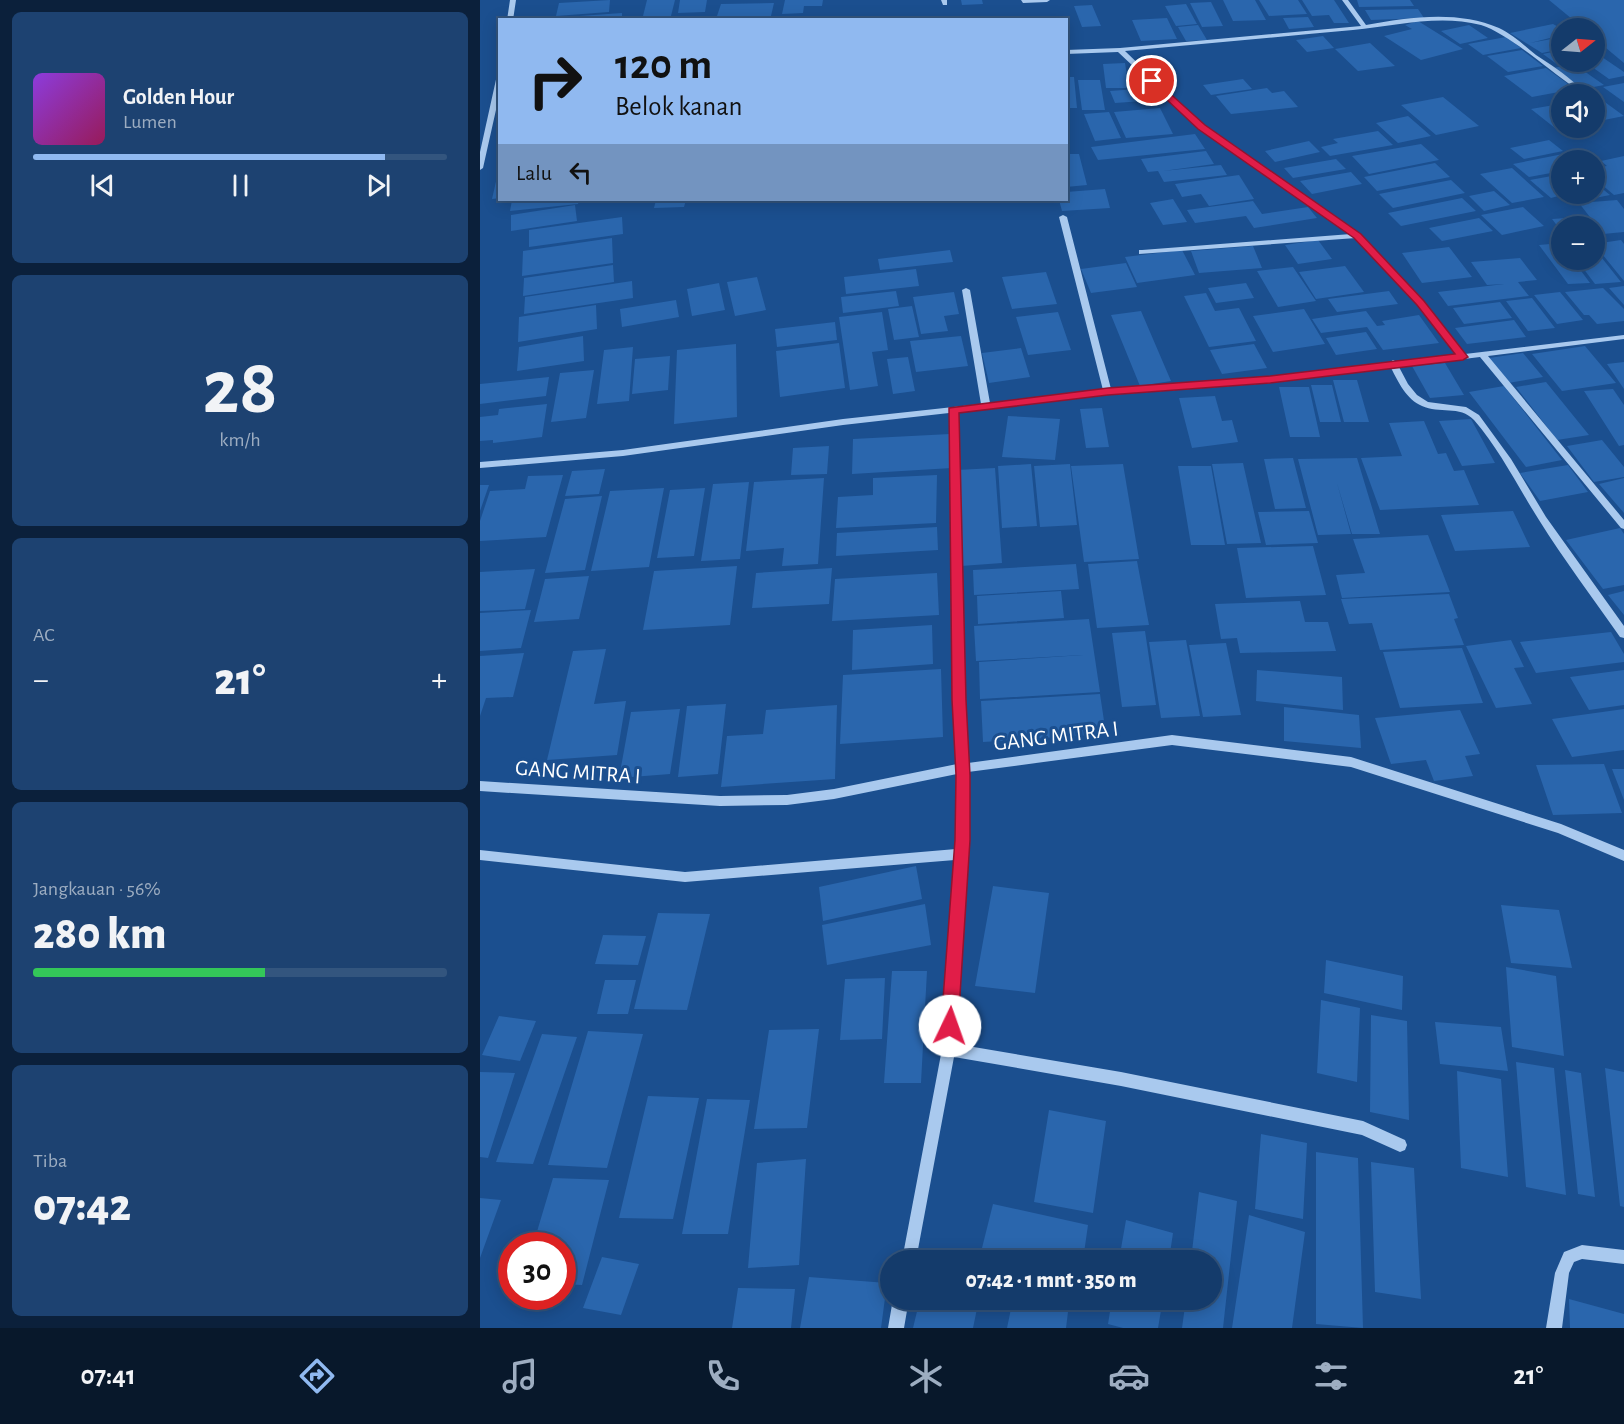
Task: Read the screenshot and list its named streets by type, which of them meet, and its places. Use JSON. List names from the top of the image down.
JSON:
{
  "streets": {
    "street": ["GANG MITRA I"]
  },
  "north": "right",
  "page": {
    "map_buttons": ["+", "−"],
    "turn": ["120 m", "Belok kanan"],
    "song": ["Golden Hour", "Lumen"],
    "then": "Lalu",
    "tile": [
      ["28", "km/h"],
      "AC",
      ["Jangkauan · 56%", "280 km"],
      ["Tiba", "07:42"]
    ],
    "heat": ["−", "21°", "+"],
    "limit": "30",
    "trip": "07:42 · 1 mnt · 350 m",
    "tabs": ["07:41", "21°"]
  }
}
